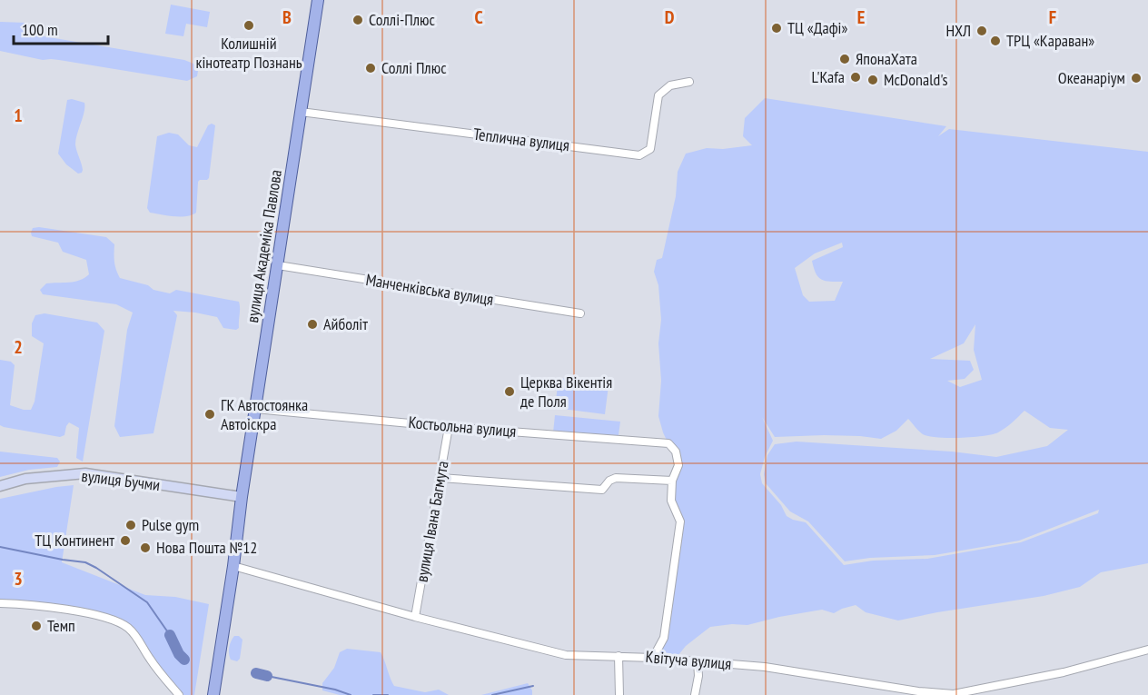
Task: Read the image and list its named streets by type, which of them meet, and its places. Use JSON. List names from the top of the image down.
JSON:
{
  "streets": {
    "main road": ["вулиця Академіка Павлова"],
    "street": [
      "Теплична вулиця",
      "Манченківська вулиця",
      "Костьольна вулиця",
      "вулиця Бучми",
      "вулиця Івана Багмута",
      "Квітуча вулиця"
    ]
  },
  "crossings": [
    ["Теплична вулиця", "вулиця Академіка Павлова"],
    ["вулиця Академіка Павлова", "Манченківська вулиця"],
    ["вулиця Академіка Павлова", "Костьольна вулиця"],
    ["вулиця Академіка Павлова", "вулиця Бучми"],
    ["вулиця Академіка Павлова", "Квітуча вулиця"],
    ["Костьольна вулиця", "вулиця Івана Багмута"],
    ["вулиця Івана Багмута", "Квітуча вулиця"]
  ],
  "places": [
    "Соллі-Плюс",
    "Колишній кінотеатр Познань",
    "ТЦ «Дафі»",
    "НХЛ",
    "ТРЦ «Караван»",
    "ЯпонаХата",
    "Соллі Плюс",
    "L'Kafa",
    "Океанаріум",
    "McDonald's",
    "Айболіт",
    "Церква Вікентія де Поля",
    "ГК Автостоянка Автоіскра",
    "Pulse gym",
    "ТЦ Континент",
    "Нова Пошта №12",
    "Темп"
  ],
  "scale_bar": "100 m",
  "grid": {
    "columns": [
      "B",
      "C",
      "D",
      "E",
      "F"
    ],
    "rows": ["1", "2", "3"]
  }
}
